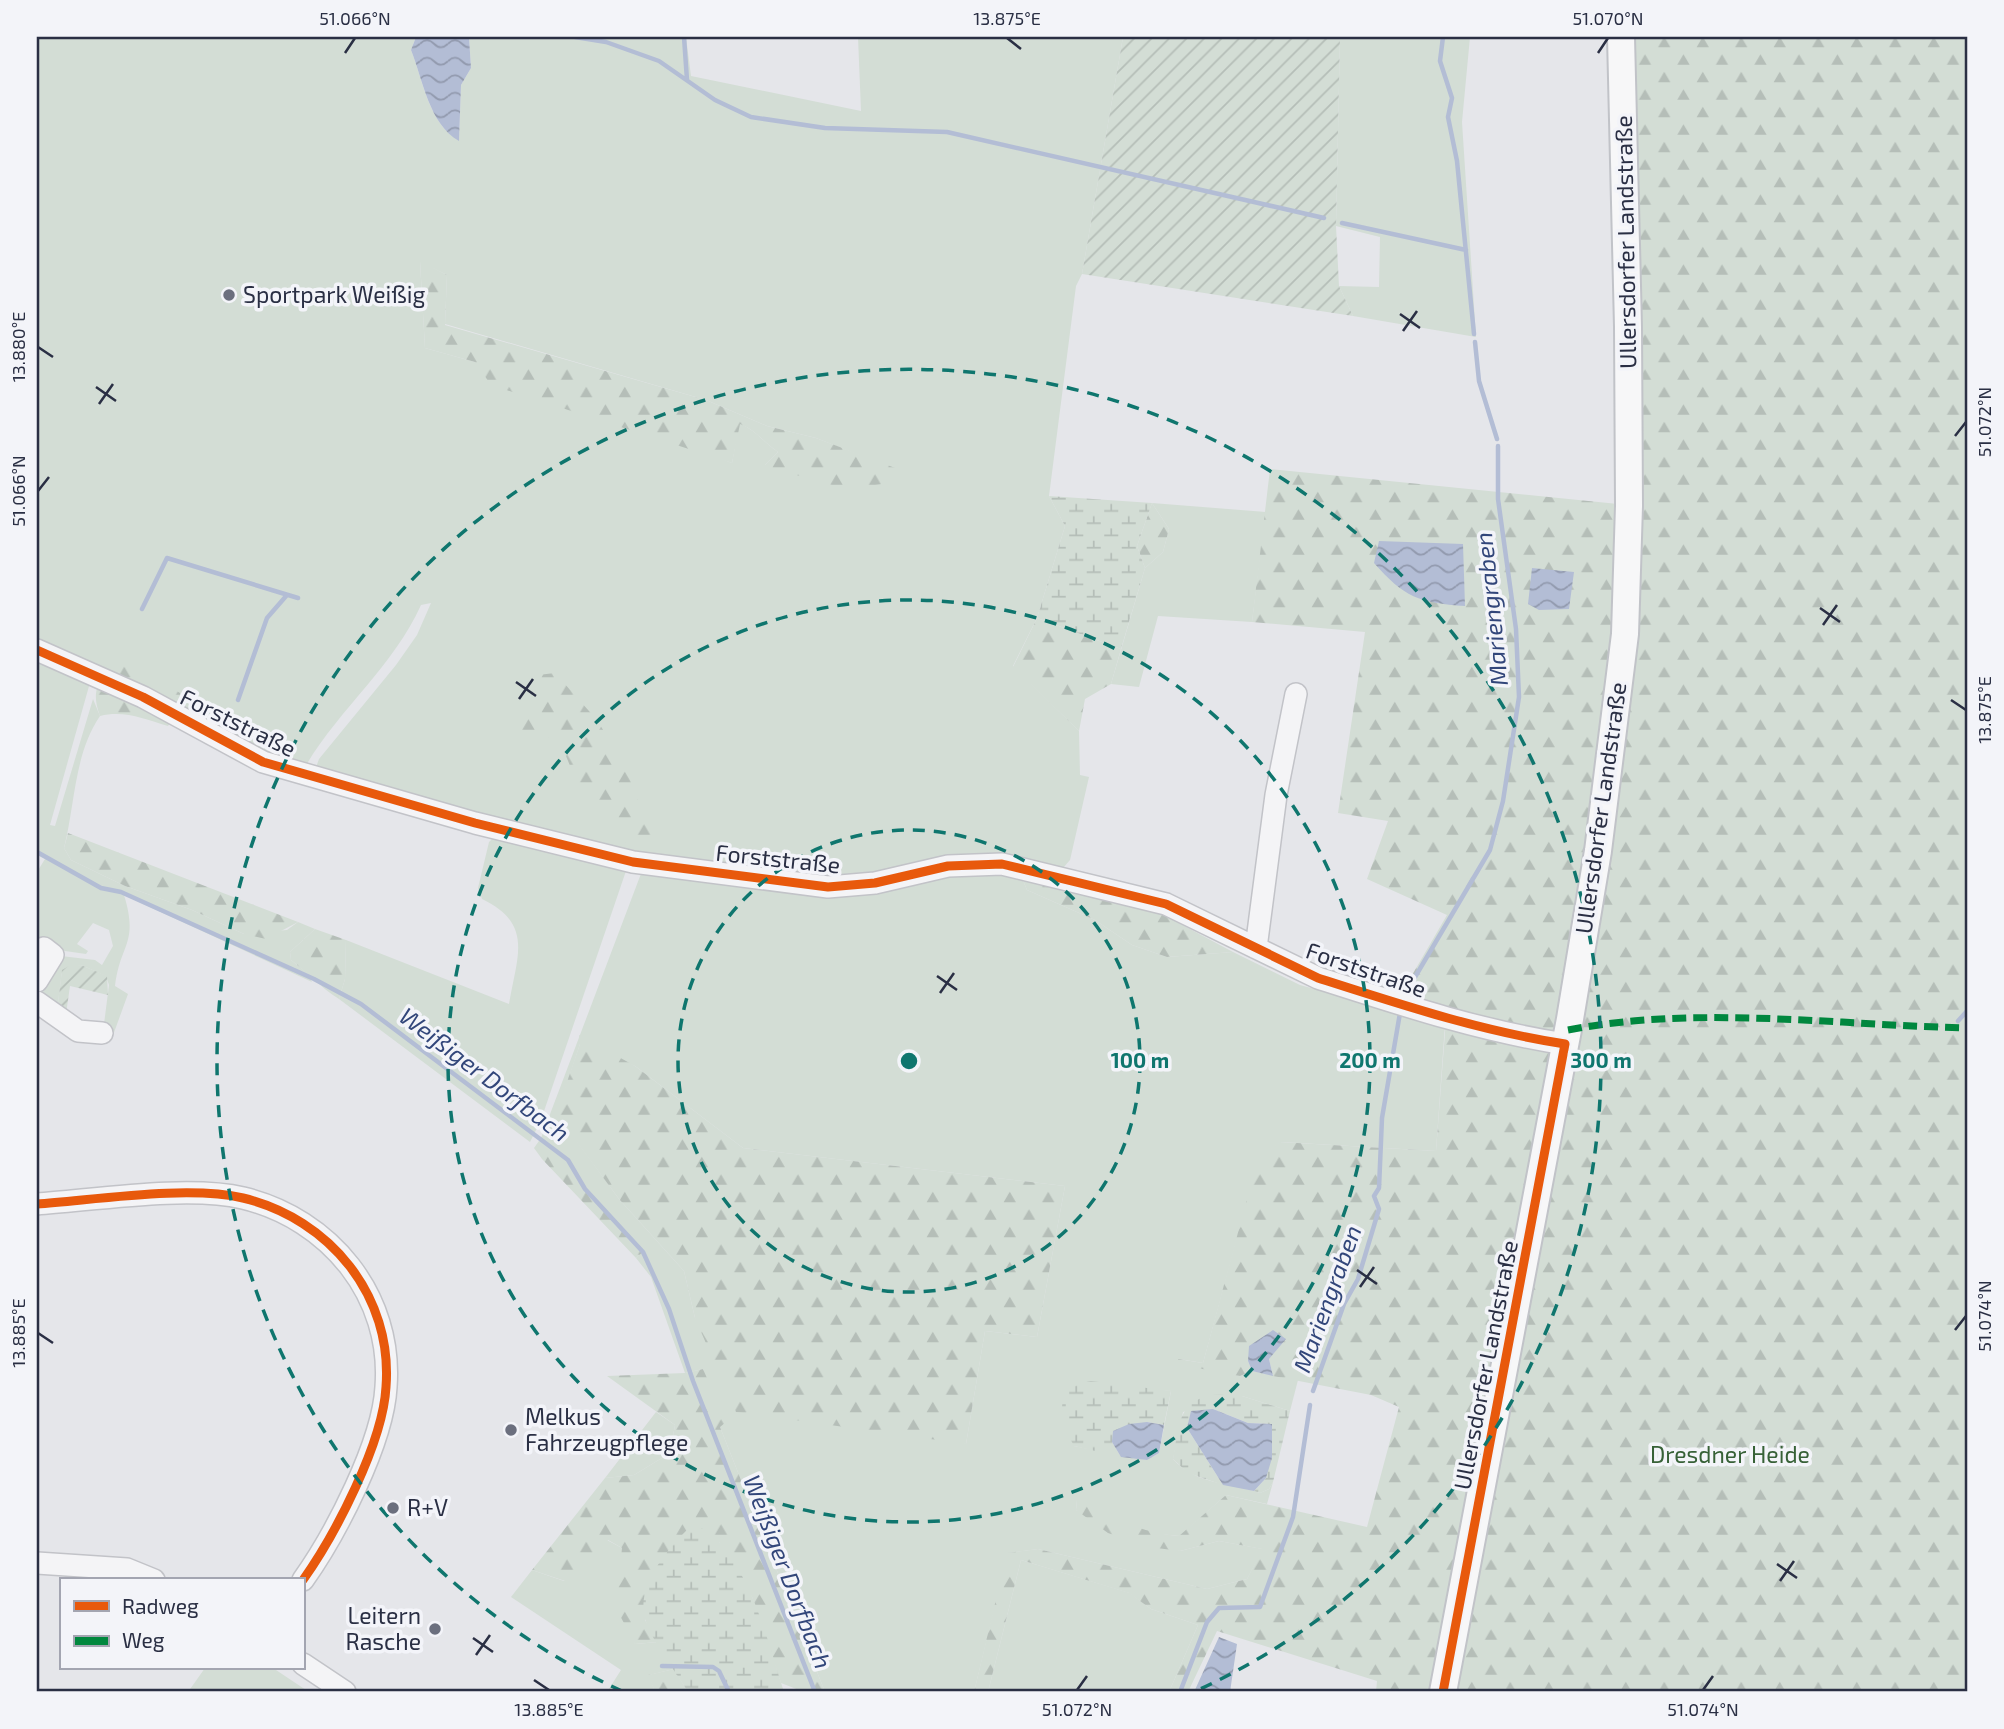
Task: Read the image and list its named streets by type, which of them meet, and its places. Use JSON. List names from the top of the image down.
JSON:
{
  "streets": {
    "main road": ["Ullersdorfer Landstraße"],
    "street": ["Forststraße"]
  },
  "crossings": [
    ["Ullersdorfer Landstraße", "Forststraße"]
  ],
  "water": ["Mariengraben", "Weißiger Dorfbach"],
  "parks": ["Dresdner Heide"],
  "places": [
    "Sportpark Weißig",
    "Melkus Fahrzeugpflege",
    "R+V",
    "Leitern Rasche"
  ],
  "legend": ["Radweg", "Weg"],
  "coordinates": [
    "51.066°N",
    "13.875°E",
    "51.070°N",
    "13.880°E",
    "51.072°N",
    "51.074°N",
    "13.885°E"
  ],
  "rings": ["100 m", "200 m", "300 m"]
}
